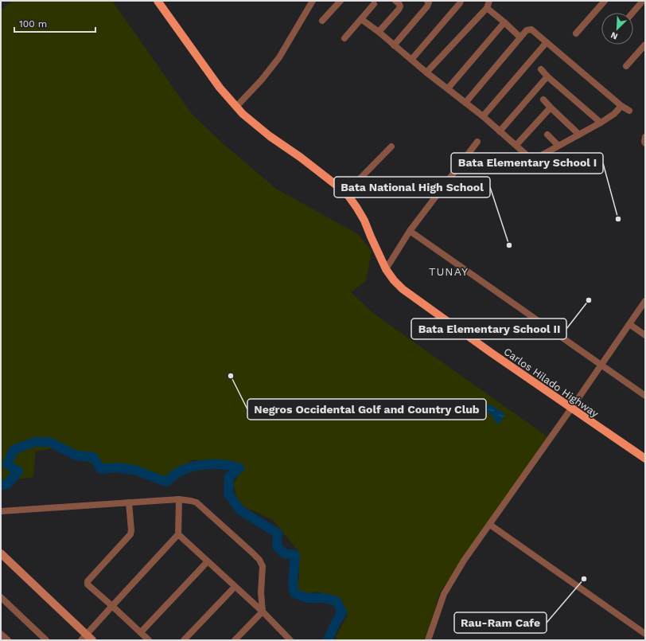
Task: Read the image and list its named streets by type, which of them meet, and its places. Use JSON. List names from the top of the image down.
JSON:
{
  "streets": {
    "main road": ["Carlos Hilado Highway"]
  },
  "districts": ["TUNAY"],
  "places": [
    "Bata Elementary School I",
    "Bata National High School",
    "Bata Elementary School II",
    "Negros Occidental Golf and Country Club",
    "Rau-Ram Cafe"
  ],
  "scale_bar": "100 m",
  "north": "bottom left"
}
